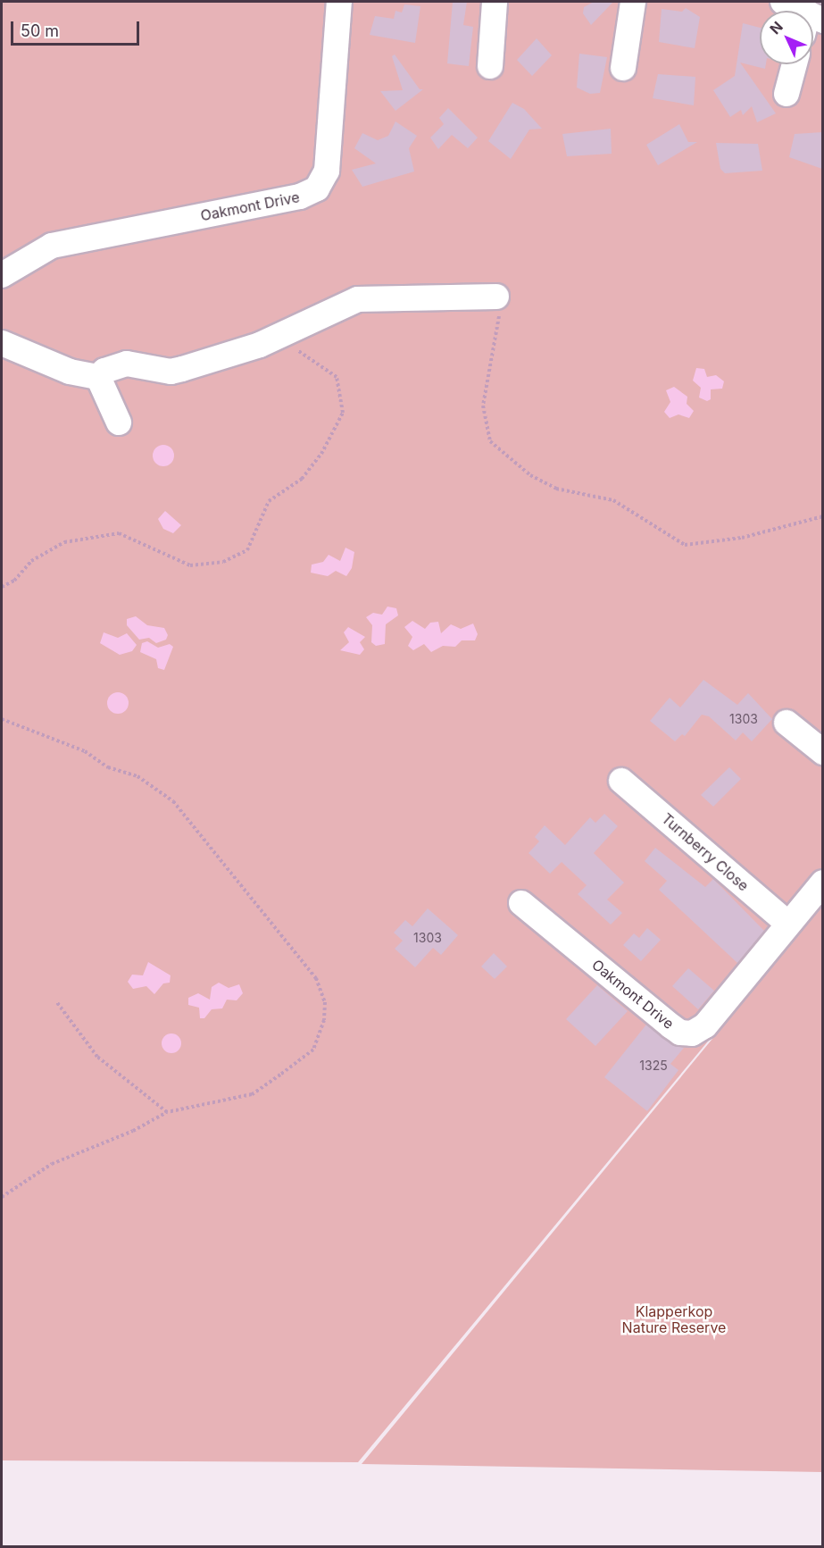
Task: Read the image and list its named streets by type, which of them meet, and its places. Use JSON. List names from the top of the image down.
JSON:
{
  "streets": {
    "street": ["Oakmont Drive", "Turnberry Close"]
  },
  "crossings": [
    ["Oakmont Drive", "Turnberry Close"]
  ],
  "parks": ["Klapperkop Nature Reserve"],
  "house_numbers": ["1303", "1303", "1325"],
  "scale_bar": "50 m",
  "north": "top left"
}
